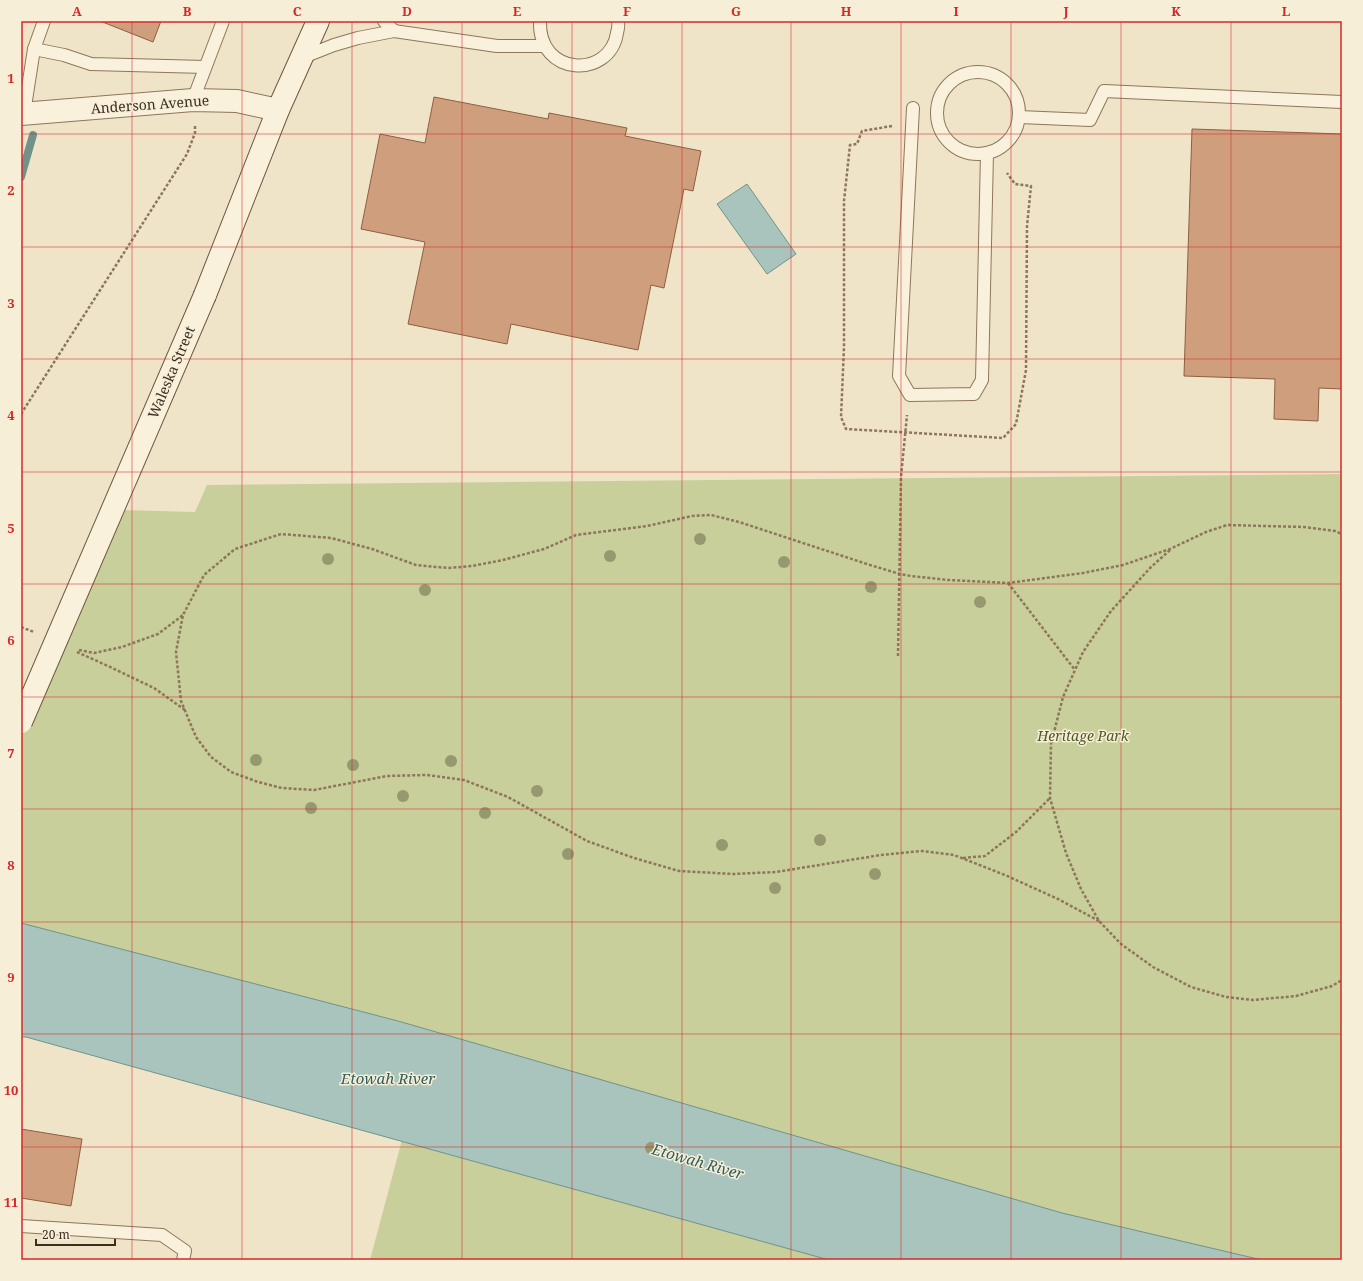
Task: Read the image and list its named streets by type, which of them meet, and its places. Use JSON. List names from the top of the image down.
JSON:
{
  "streets": {
    "main road": ["Anderson Avenue", "Waleska Street"]
  },
  "crossings": [
    ["Anderson Avenue", "Waleska Street"]
  ],
  "water": ["Etowah River"],
  "parks": ["Heritage Park"],
  "scale_bar": "20 m",
  "grid": {
    "columns": [
      "A",
      "B",
      "C",
      "D",
      "E",
      "F",
      "G",
      "H",
      "I",
      "J",
      "K",
      "L"
    ],
    "rows": [
      "1",
      "2",
      "3",
      "4",
      "5",
      "6",
      "7",
      "8",
      "9",
      "10",
      "11"
    ]
  }
}
